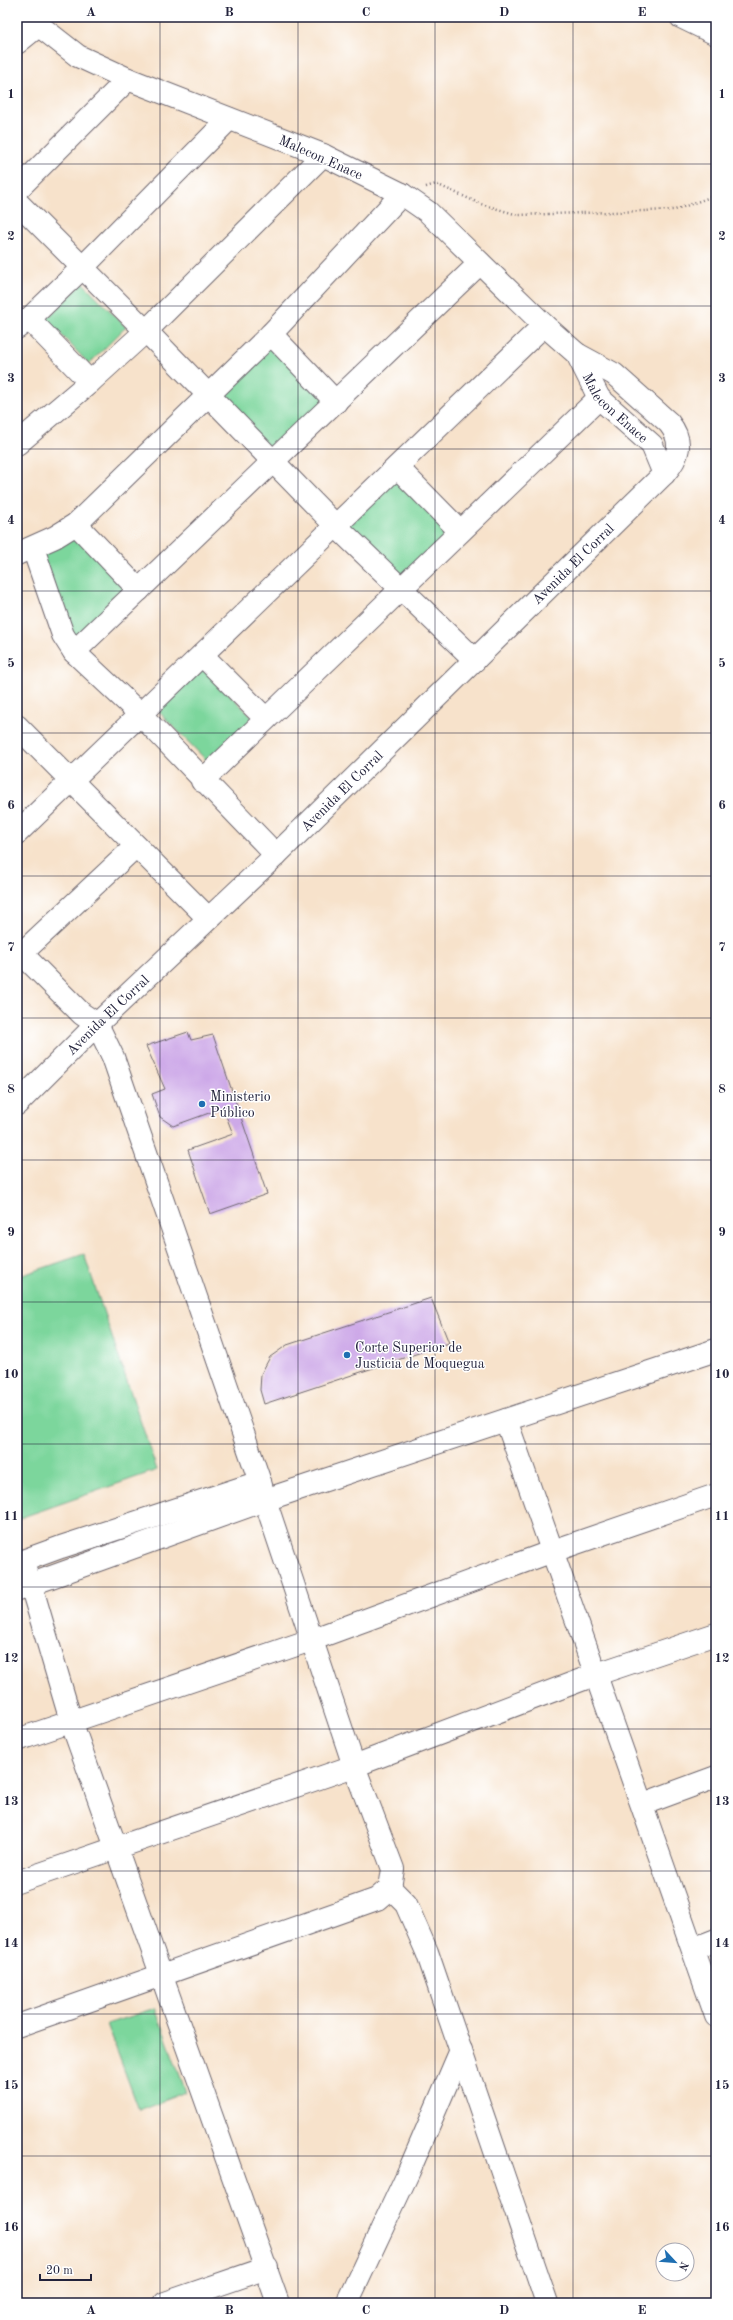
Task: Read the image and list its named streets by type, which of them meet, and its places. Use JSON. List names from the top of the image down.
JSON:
{
  "streets": {
    "street": ["Malecon Enace", "Avenida El Corral"]
  },
  "crossings": [
    ["Malecon Enace", "Avenida El Corral"]
  ],
  "places": ["Ministerio Público", "Corte Superior de Justicia de Moquegua"],
  "scale_bar": "20 m",
  "north": "bottom right",
  "grid": {
    "columns": [
      "A",
      "B",
      "C",
      "D",
      "E"
    ],
    "rows": [
      "1",
      "2",
      "3",
      "4",
      "5",
      "6",
      "7",
      "8",
      "9",
      "10",
      "11",
      "12",
      "13",
      "14",
      "15",
      "16"
    ]
  }
}
